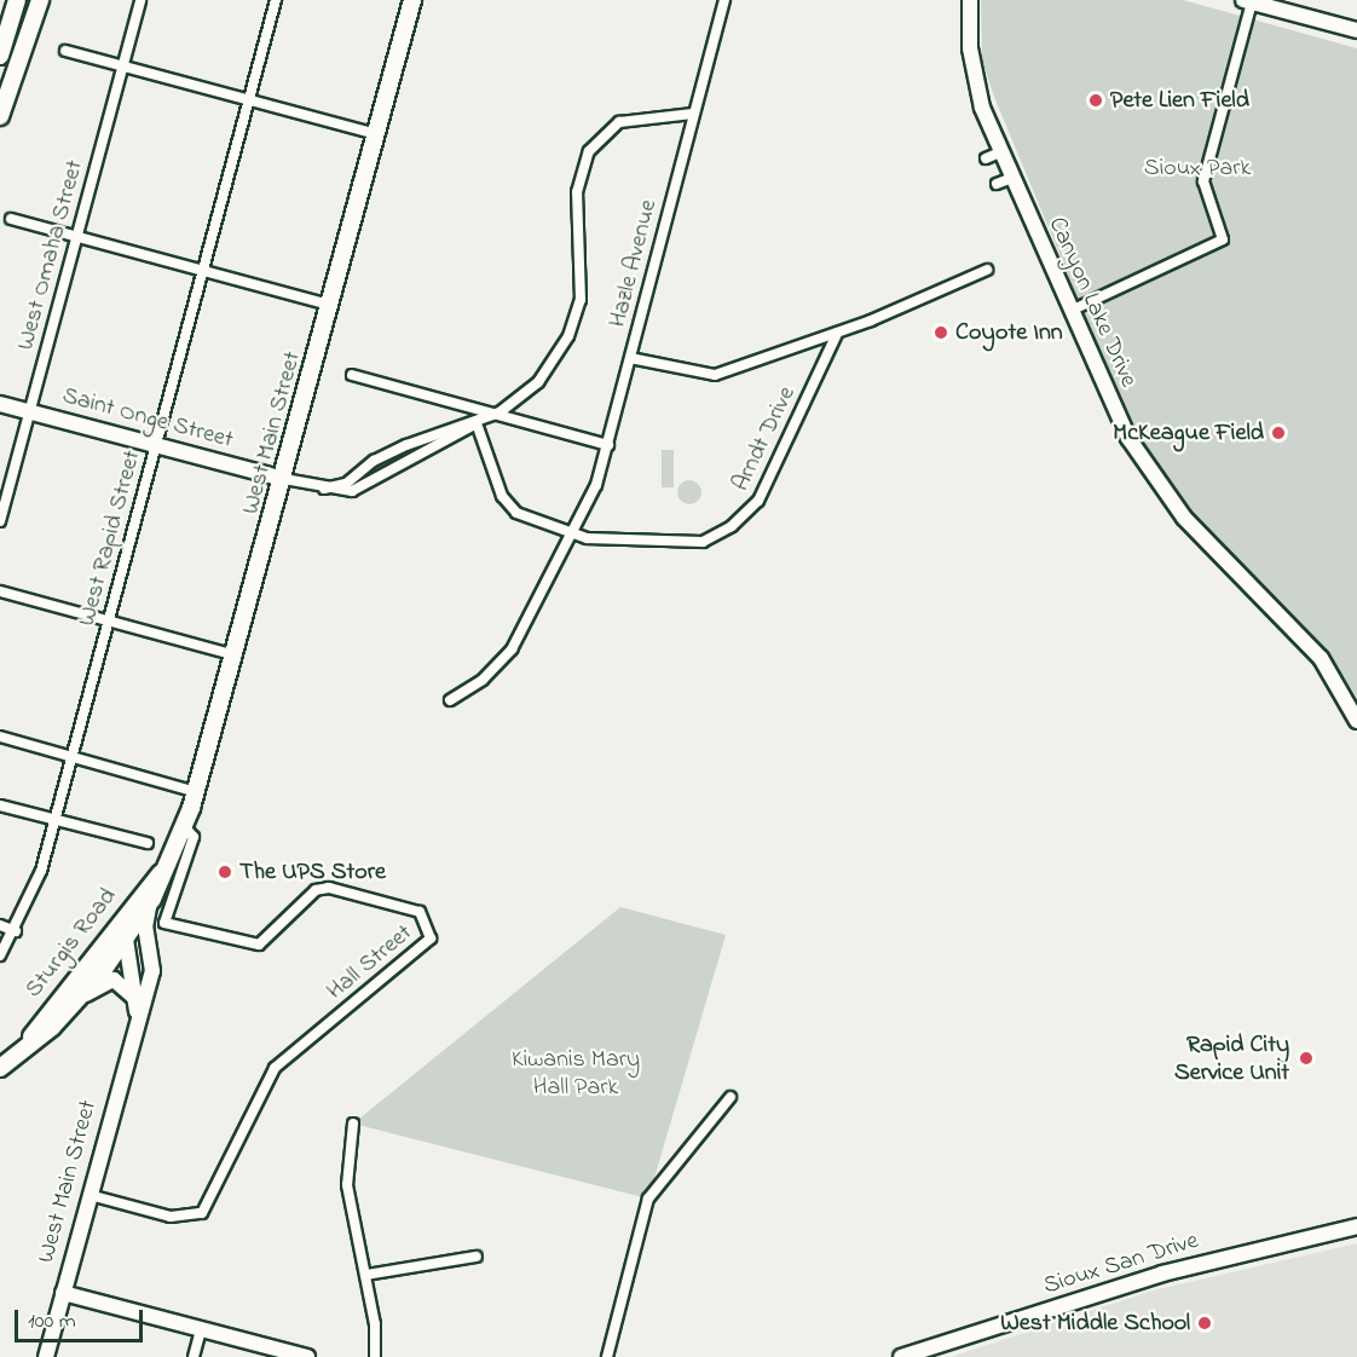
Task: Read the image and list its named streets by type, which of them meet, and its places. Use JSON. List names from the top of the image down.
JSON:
{
  "streets": {
    "main road": ["West Main Street", "Sturgis Road"],
    "street": [
      "West Omaha Street",
      "Hazle Avenue",
      "Canyon Lake Drive",
      "Saint Onge Street",
      "Arndt Drive",
      "West Rapid Street",
      "Hall Street",
      "Sioux San Drive"
    ]
  },
  "crossings": [
    ["West Omaha Street", "Saint Onge Street"],
    ["Hazle Avenue", "Arndt Drive"],
    ["Saint Onge Street", "West Main Street"],
    ["Saint Onge Street", "West Rapid Street"],
    ["West Main Street", "Sturgis Road"],
    ["West Main Street", "Hall Street"]
  ],
  "parks": ["Sioux Park", "Kiwanis Mary Hall Park"],
  "places": [
    "Pete Lien Field",
    "Coyote Inn",
    "McKeague Field",
    "The UPS Store",
    "Rapid City Service Unit",
    "West Middle School"
  ],
  "scale_bar": "100 m"
}
